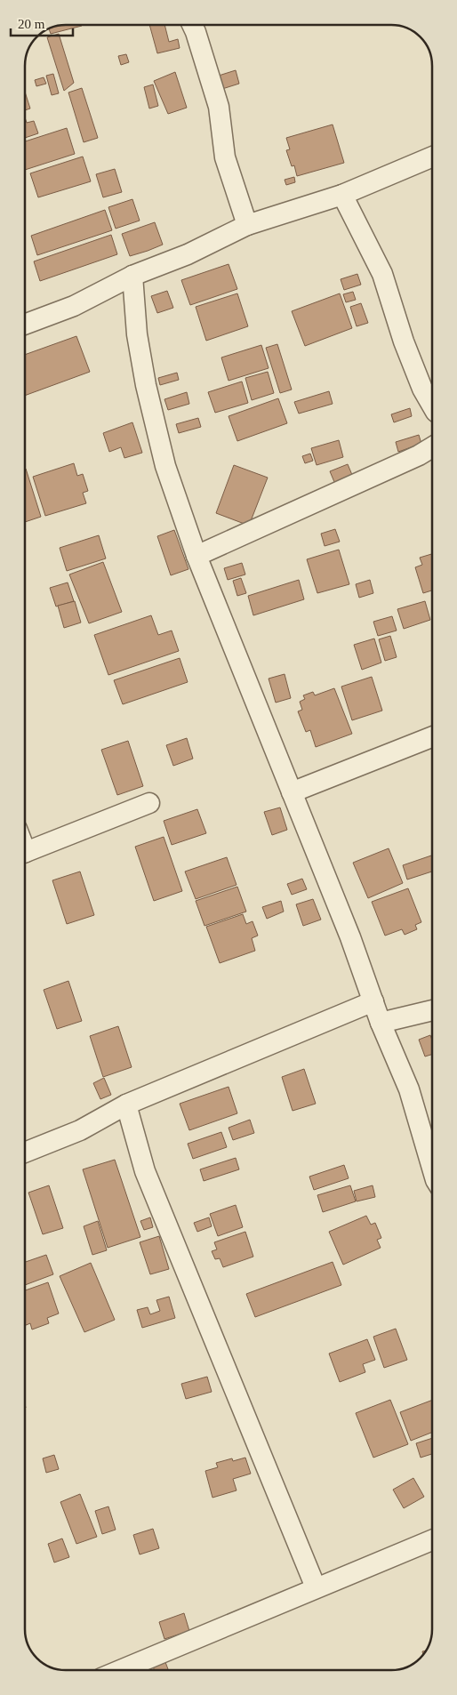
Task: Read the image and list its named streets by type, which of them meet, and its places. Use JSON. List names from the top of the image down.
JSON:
{
  "scale_bar": "20 m"
}
